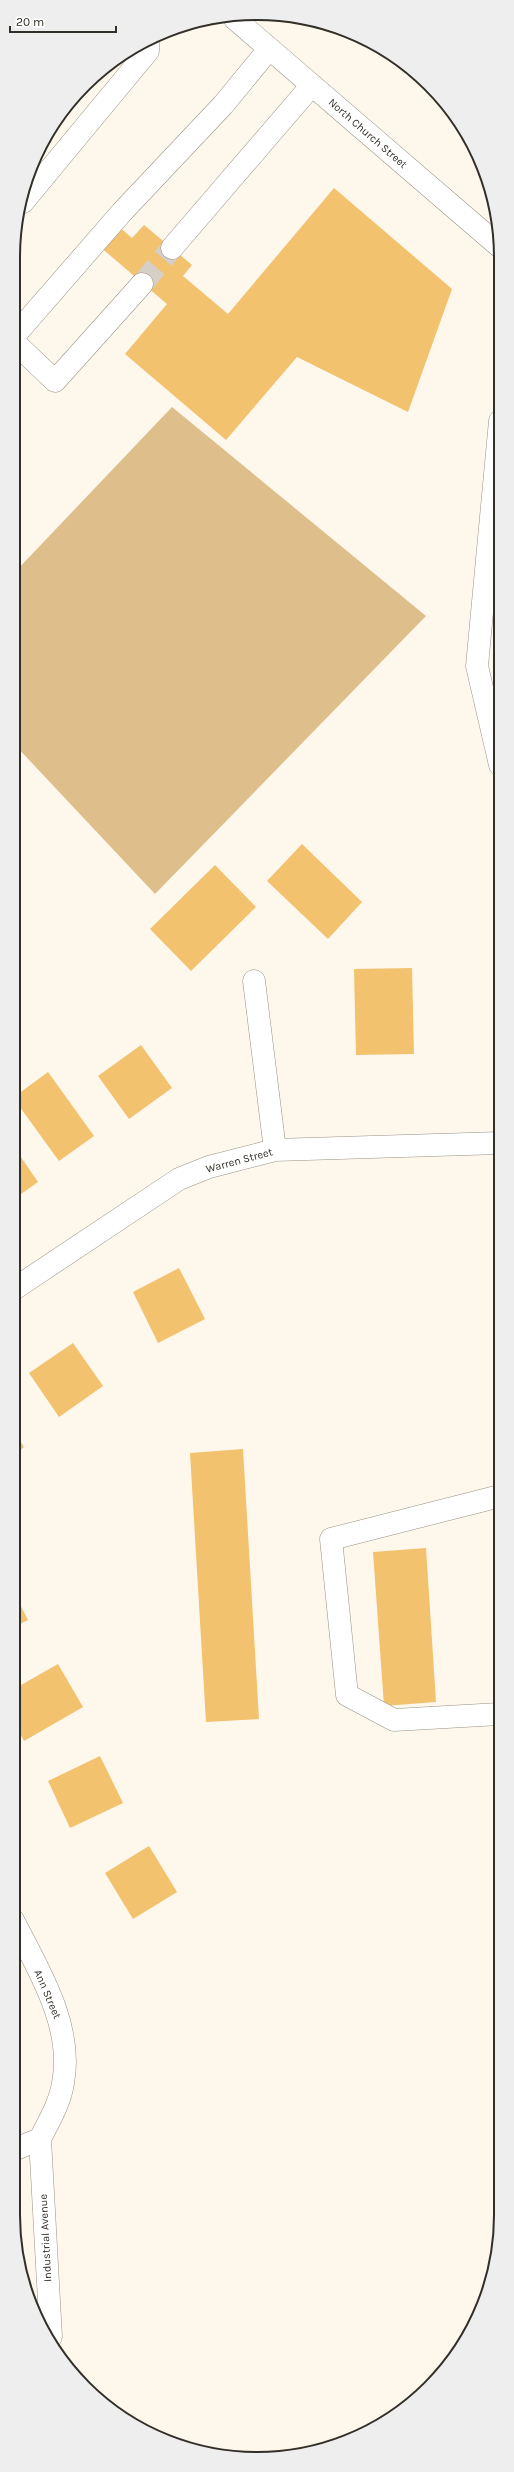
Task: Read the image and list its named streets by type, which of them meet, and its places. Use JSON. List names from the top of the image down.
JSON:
{
  "streets": {
    "street": [
      "North Church Street",
      "Warren Street",
      "Ann Street",
      "Industrial Avenue"
    ]
  },
  "crossings": [
    ["Ann Street", "Industrial Avenue"]
  ],
  "scale_bar": "20 m"
}
